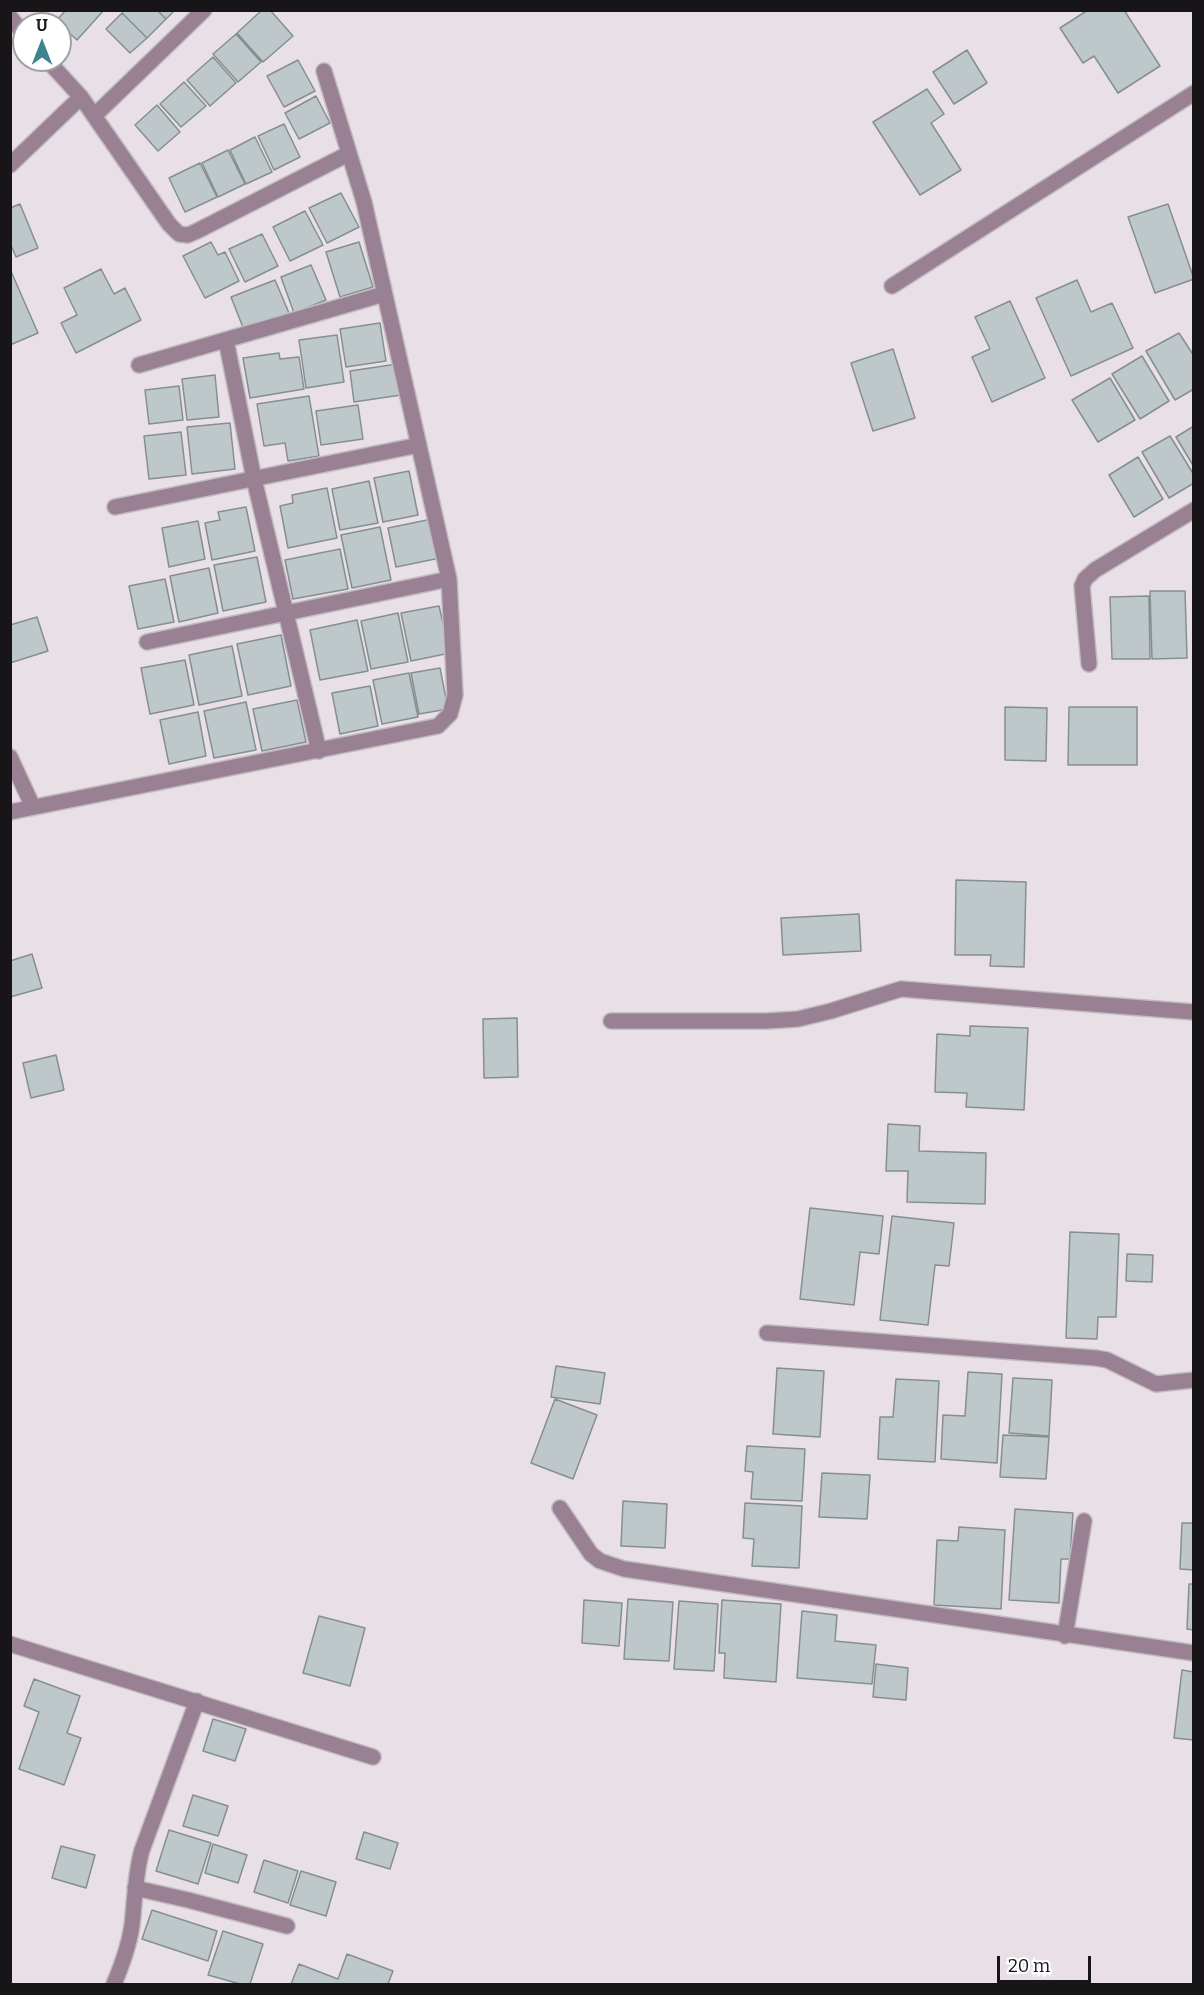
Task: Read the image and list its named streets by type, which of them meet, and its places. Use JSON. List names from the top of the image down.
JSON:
{
  "scale_bar": "20 m",
  "north": "top"
}
